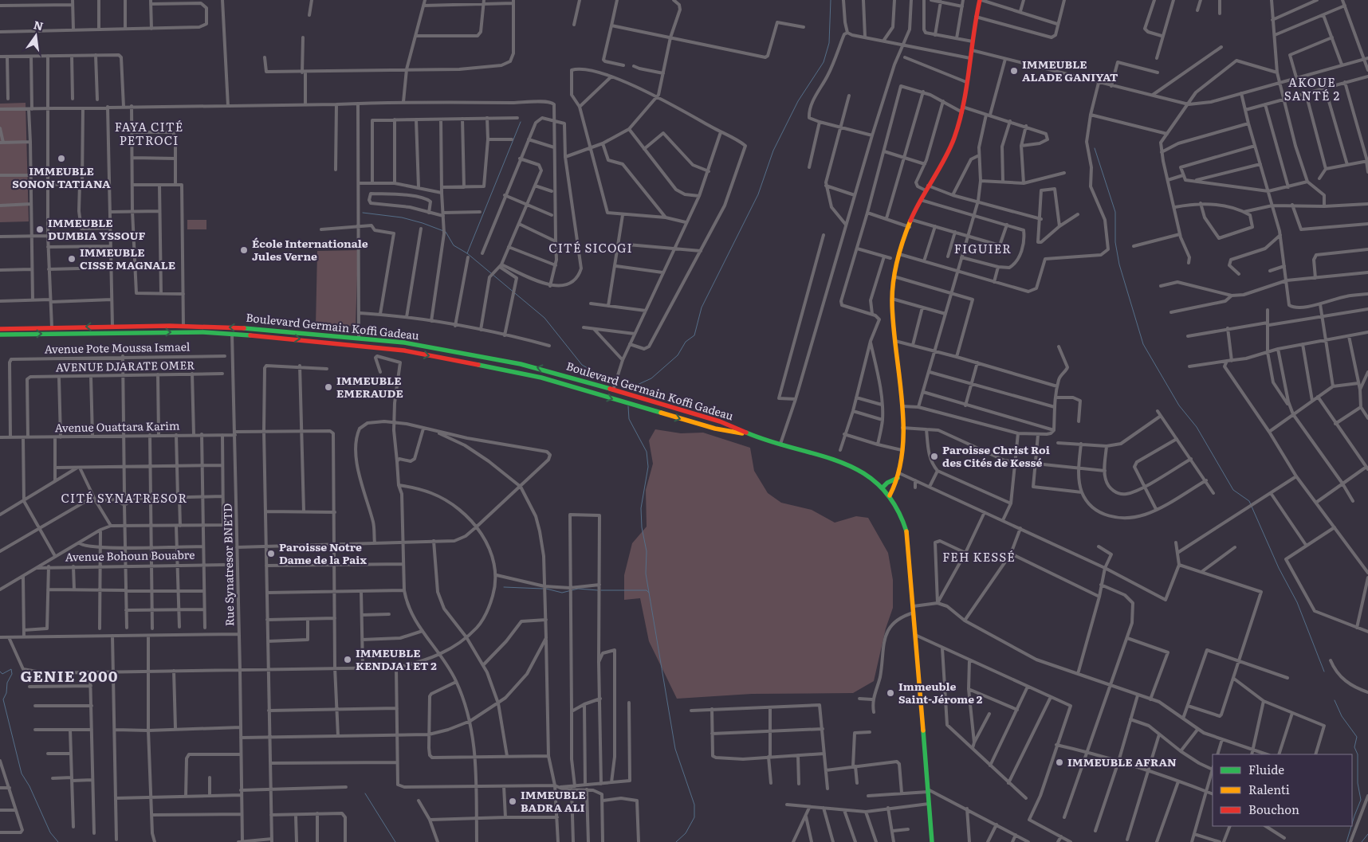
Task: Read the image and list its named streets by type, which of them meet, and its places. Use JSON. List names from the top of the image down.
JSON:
{
  "streets": {
    "main road": ["Boulevard Germain Koffi Gadeau"],
    "street": [
      "Avenue Pote Moussa Ismael",
      "AVENUE DJARATE OMER",
      "Avenue Ouattara Karim",
      "Avenue Bohoun Bouabre",
      "Rue Synatresor BNETD"
    ]
  },
  "crossings": [
    ["Boulevard Germain Koffi Gadeau", "Rue Synatresor BNETD"],
    ["Avenue Pote Moussa Ismael", "Avenue Ouattara Karim"],
    ["AVENUE DJARATE OMER", "Avenue Ouattara Karim"],
    ["Avenue Ouattara Karim", "Rue Synatresor BNETD"]
  ],
  "districts": [
    "AKOUE SANTÉ 2",
    "FAYA CITÉ PETROCI",
    "CITÉ SICOGI",
    "FIGUIER",
    "CITÉ SYNATRESOR",
    "FEH KESSÉ",
    "GENIE 2000"
  ],
  "places": [
    "IMMEUBLE ALADE GANIYAT",
    "IMMEUBLE SONON TATIANA",
    "IMMEUBLE DUMBIA YSSOUF",
    "École Internationale Jules Verne",
    "IMMEUBLE CISSE MAGNALE",
    "IMMEUBLE EMERAUDE",
    "Paroisse Christ Roi des Cités de Kessé",
    "Paroisse Notre Dame de la Paix",
    "IMMEUBLE KENDJA 1 ET 2",
    "Immeuble Saint-Jérome 2",
    "IMMEUBLE AFRAN",
    "IMMEUBLE BADRA ALI"
  ],
  "legend": ["Fluide", "Ralenti", "Bouchon"],
  "north": "top"
}
